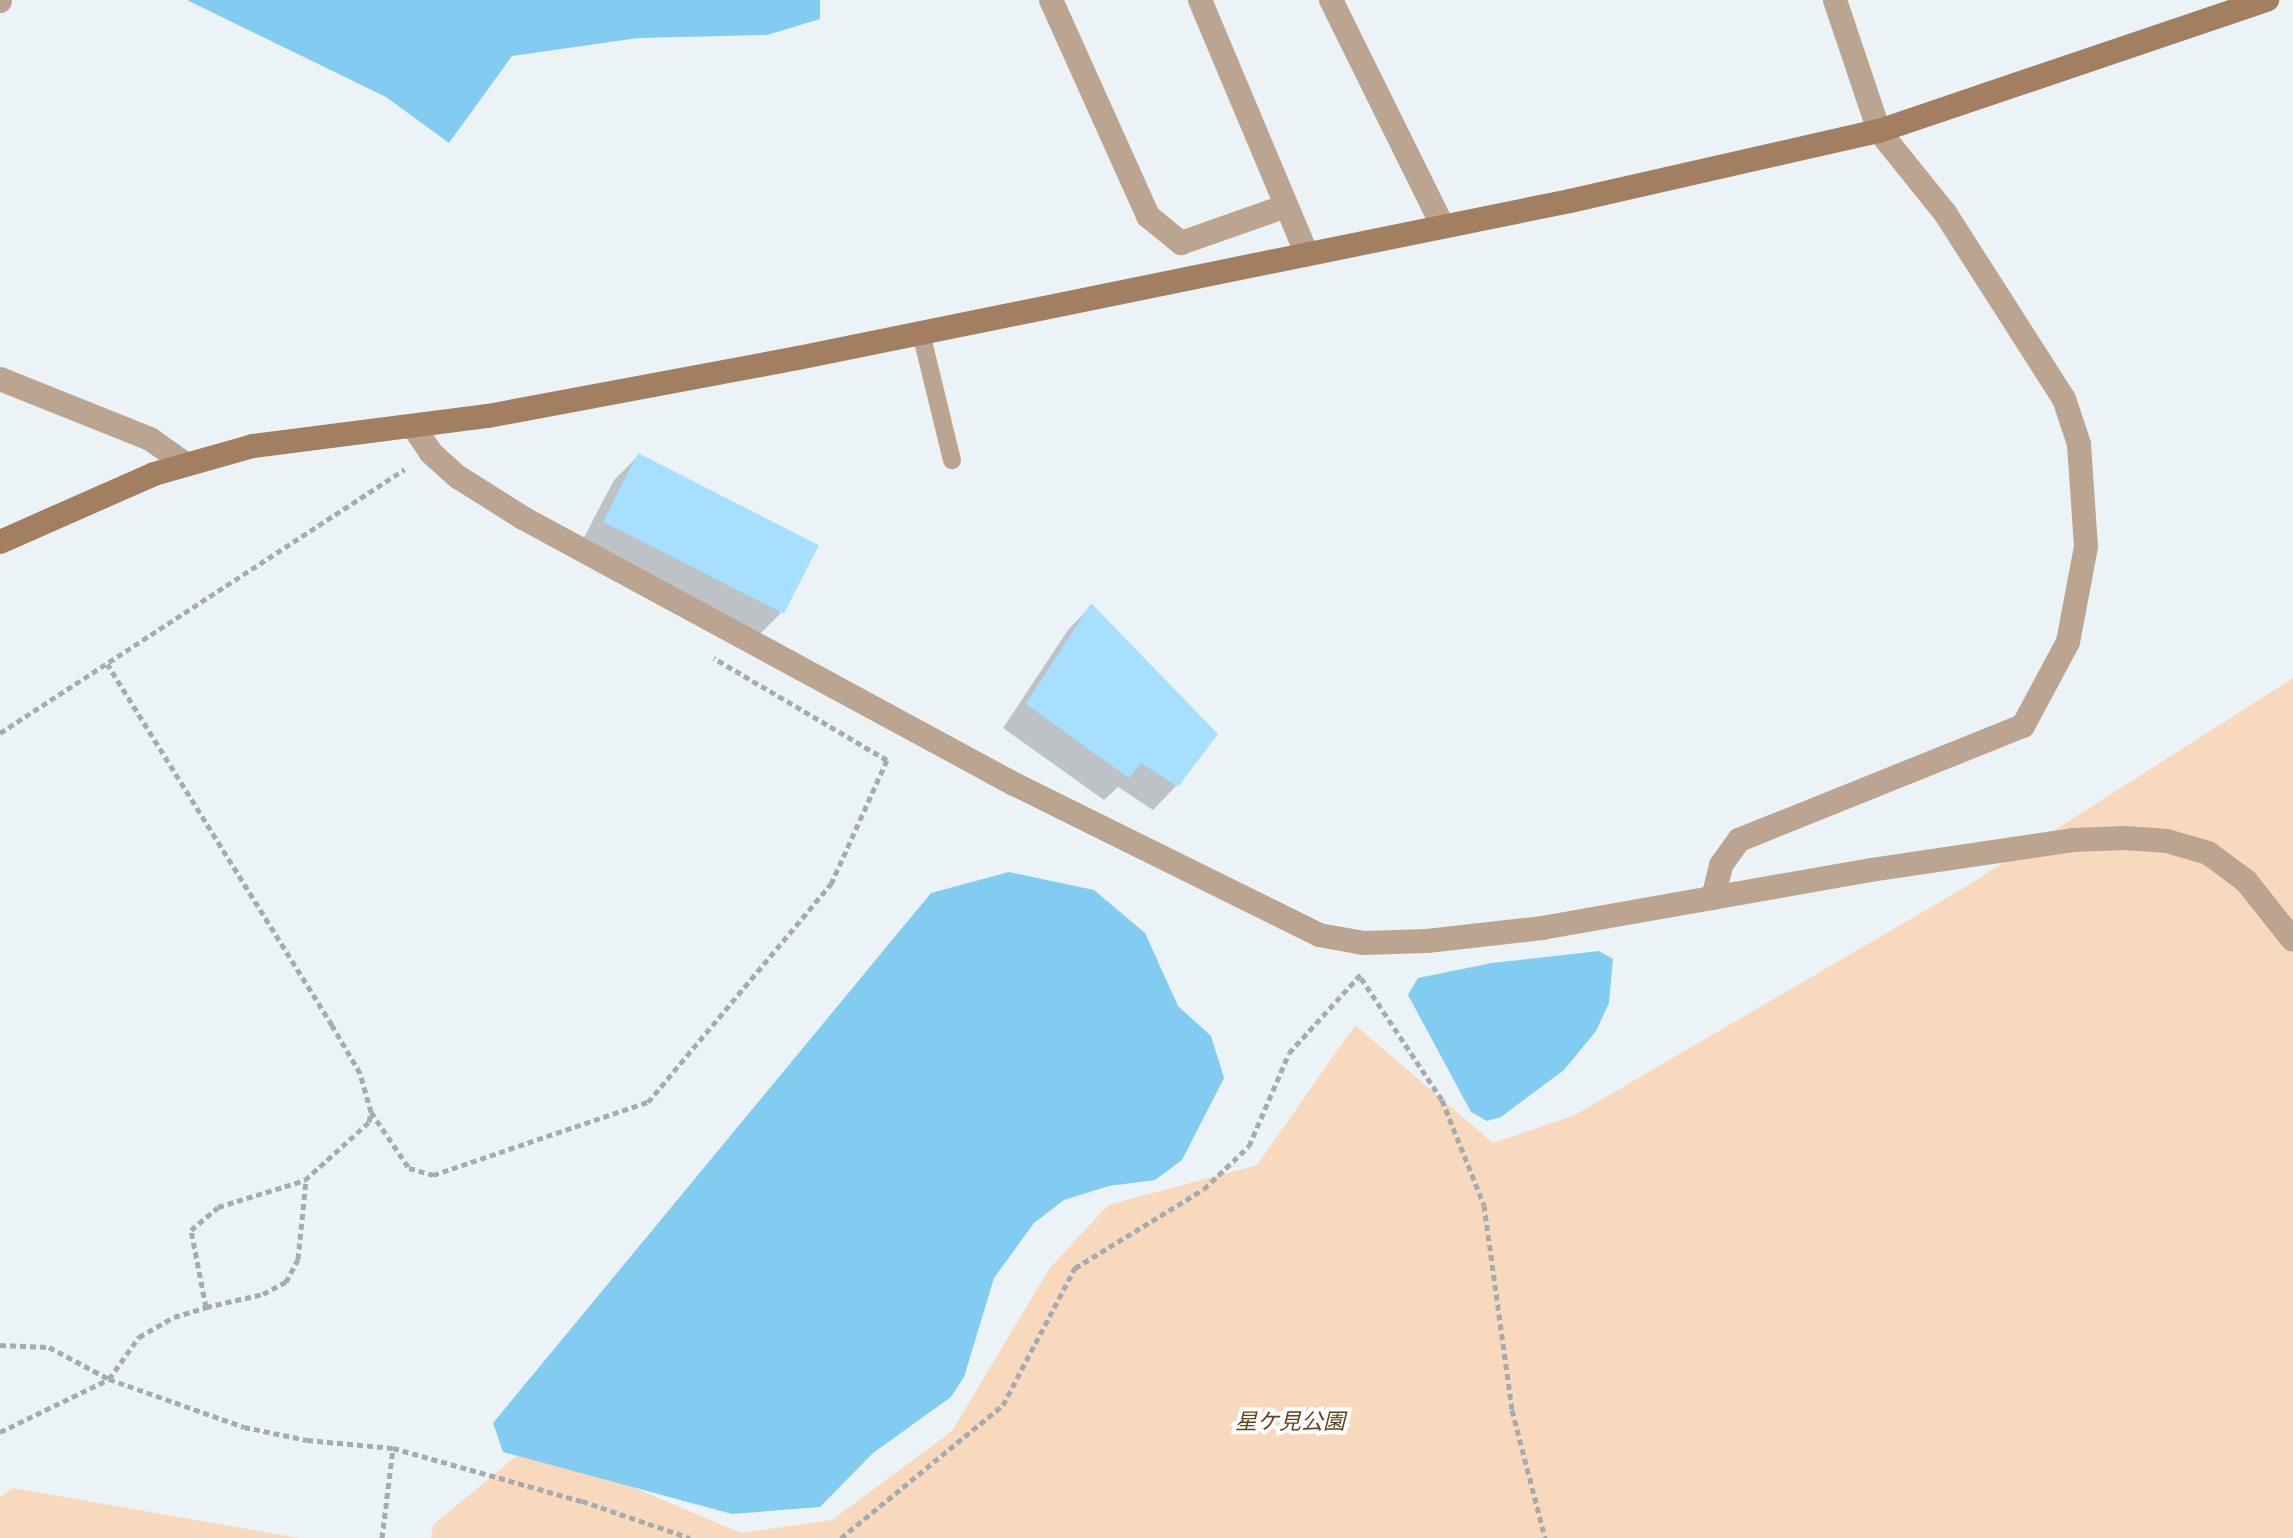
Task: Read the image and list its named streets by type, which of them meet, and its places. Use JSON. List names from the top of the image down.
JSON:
{
  "parks": ["星ケ見公園"]
}
